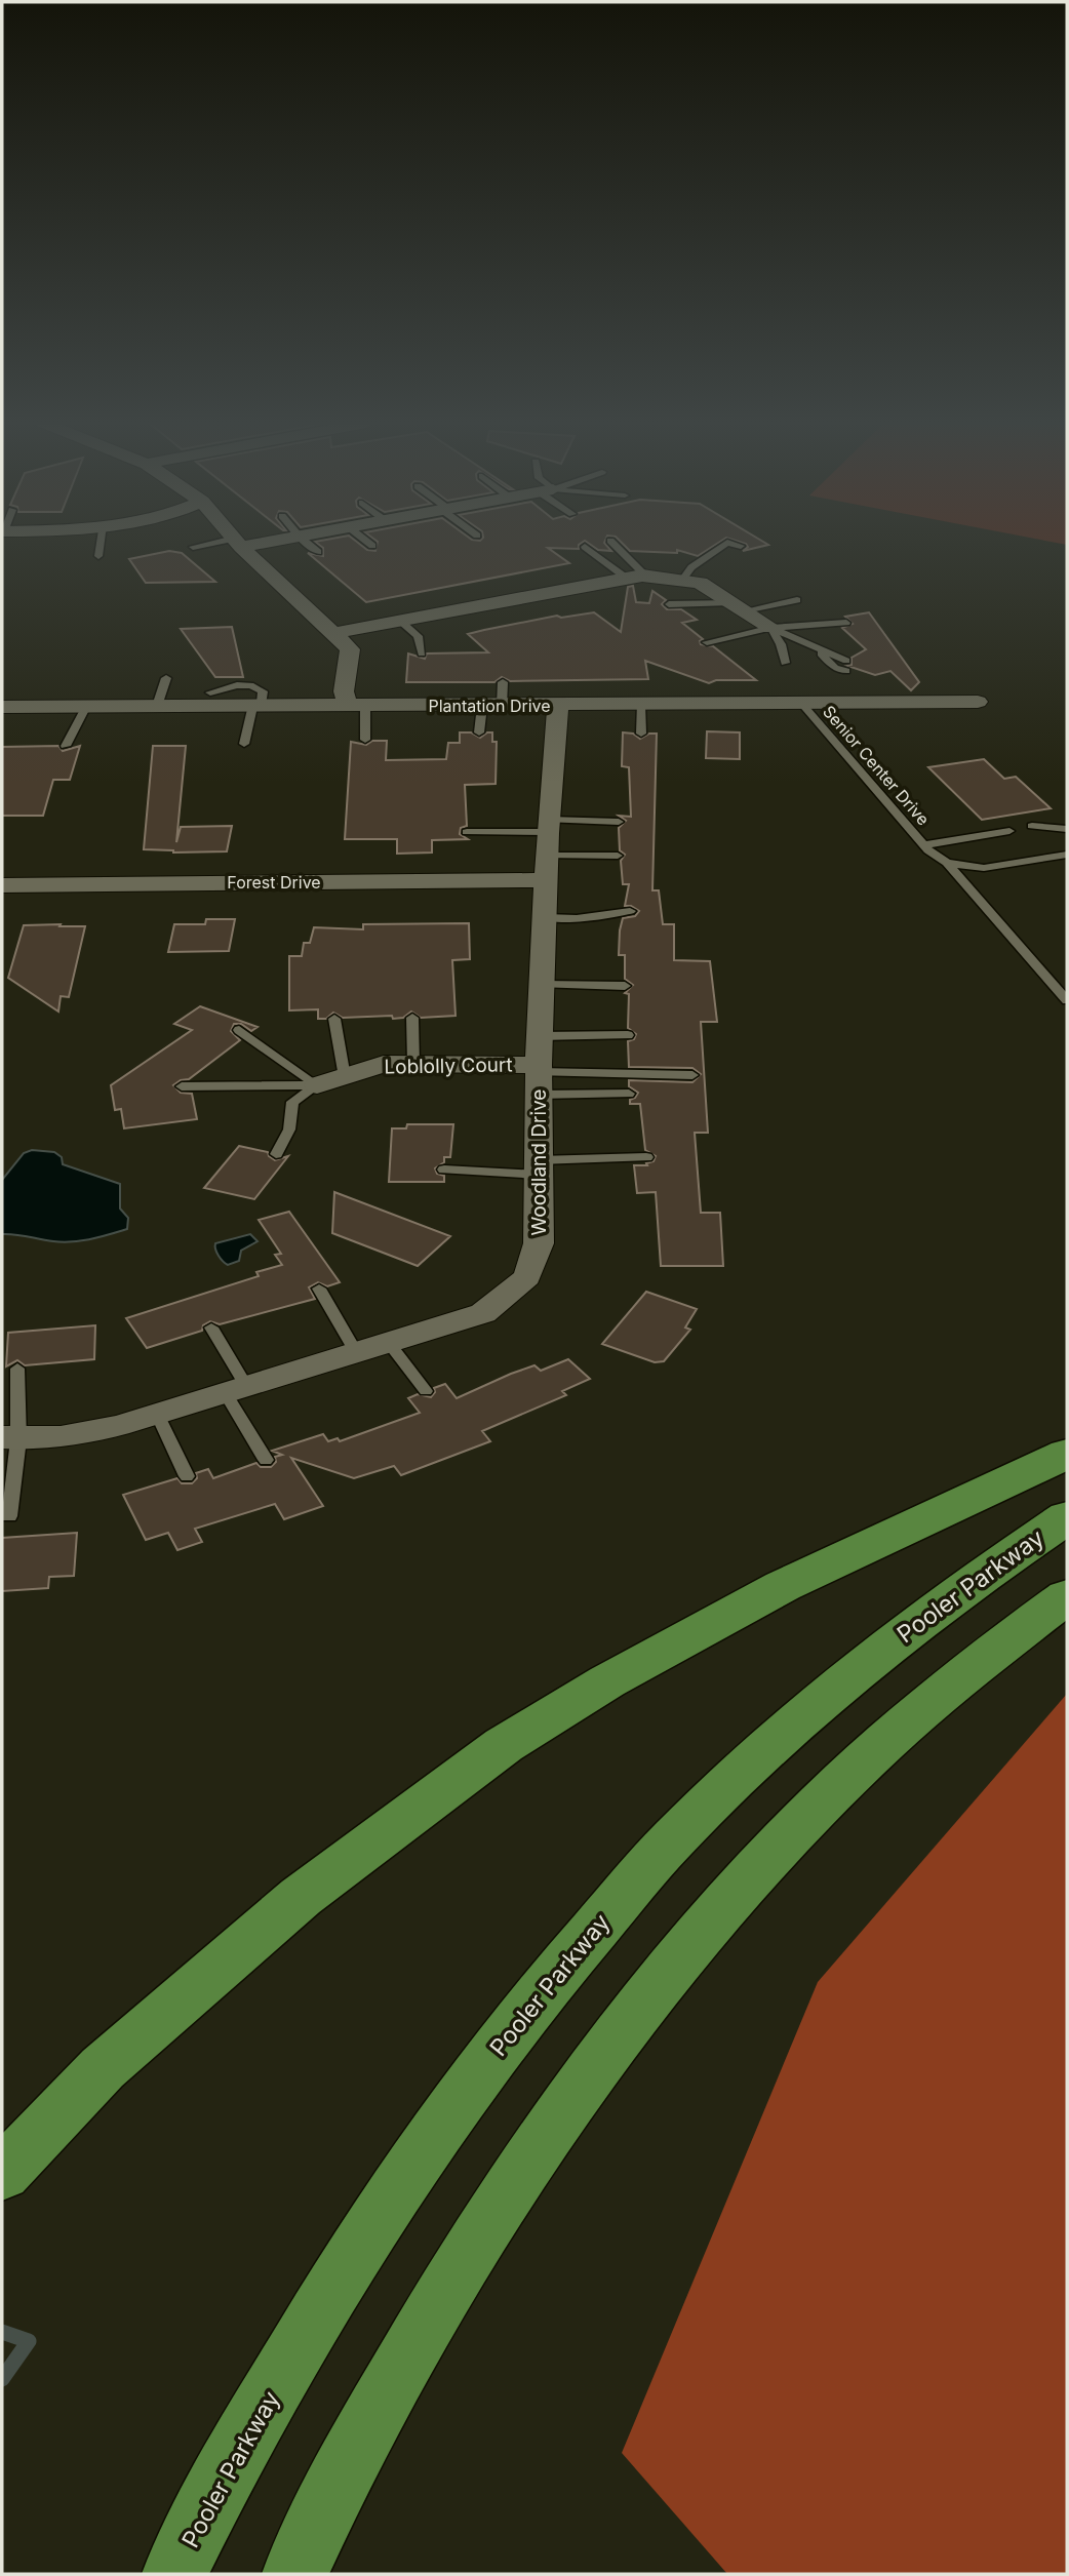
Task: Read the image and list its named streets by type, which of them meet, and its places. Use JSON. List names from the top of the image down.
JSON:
{
  "streets": {
    "main road": ["Pooler Parkway"],
    "street": [
      "Plantation Drive",
      "Forest Drive",
      "Loblolly Court",
      "Woodland Drive"
    ],
    "lane": ["Senior Center Drive"]
  },
  "crossings": [
    ["Plantation Drive", "Senior Center Drive"],
    ["Plantation Drive", "Woodland Drive"],
    ["Forest Drive", "Woodland Drive"],
    ["Loblolly Court", "Woodland Drive"]
  ]
}
